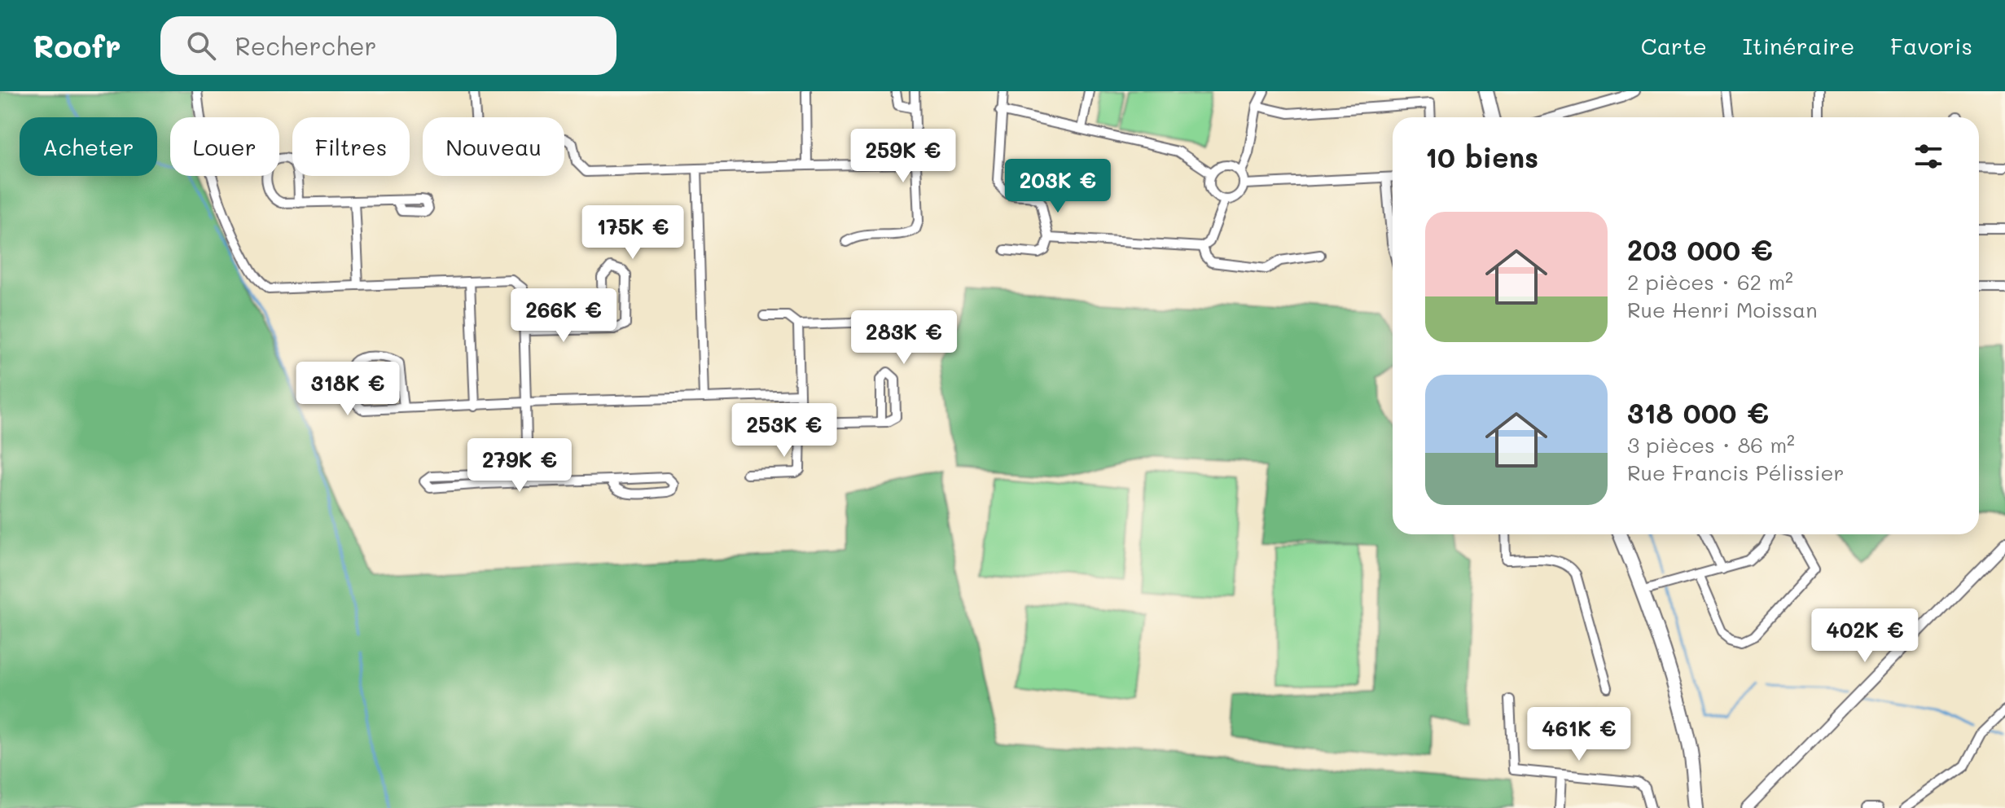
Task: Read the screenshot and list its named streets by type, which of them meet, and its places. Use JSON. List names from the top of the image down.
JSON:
{
  "page": {
    "header": "Roofr",
    "search": "Rechercher",
    "nav": ["Carte", "Itinéraire", "Favoris"],
    "chip": [
      "Acheter",
      "Louer",
      "Filtres",
      "Nouveau"
    ],
    "heading": "10 biens",
    "price": [
      "259K €",
      "203K €",
      "175K €",
      "266K €",
      "283K €",
      "318K €",
      "253K €",
      "279K €",
      "402K €",
      "461K €"
    ],
    "list": [
      {
        "name": "203 000 €",
        "note": "2 pièces · 62 m² · Rue Henri Moissan"
      },
      {
        "name": "318 000 €",
        "note": "3 pièces · 86 m² · Rue Francis Pélissier"
      }
    ]
  }
}
